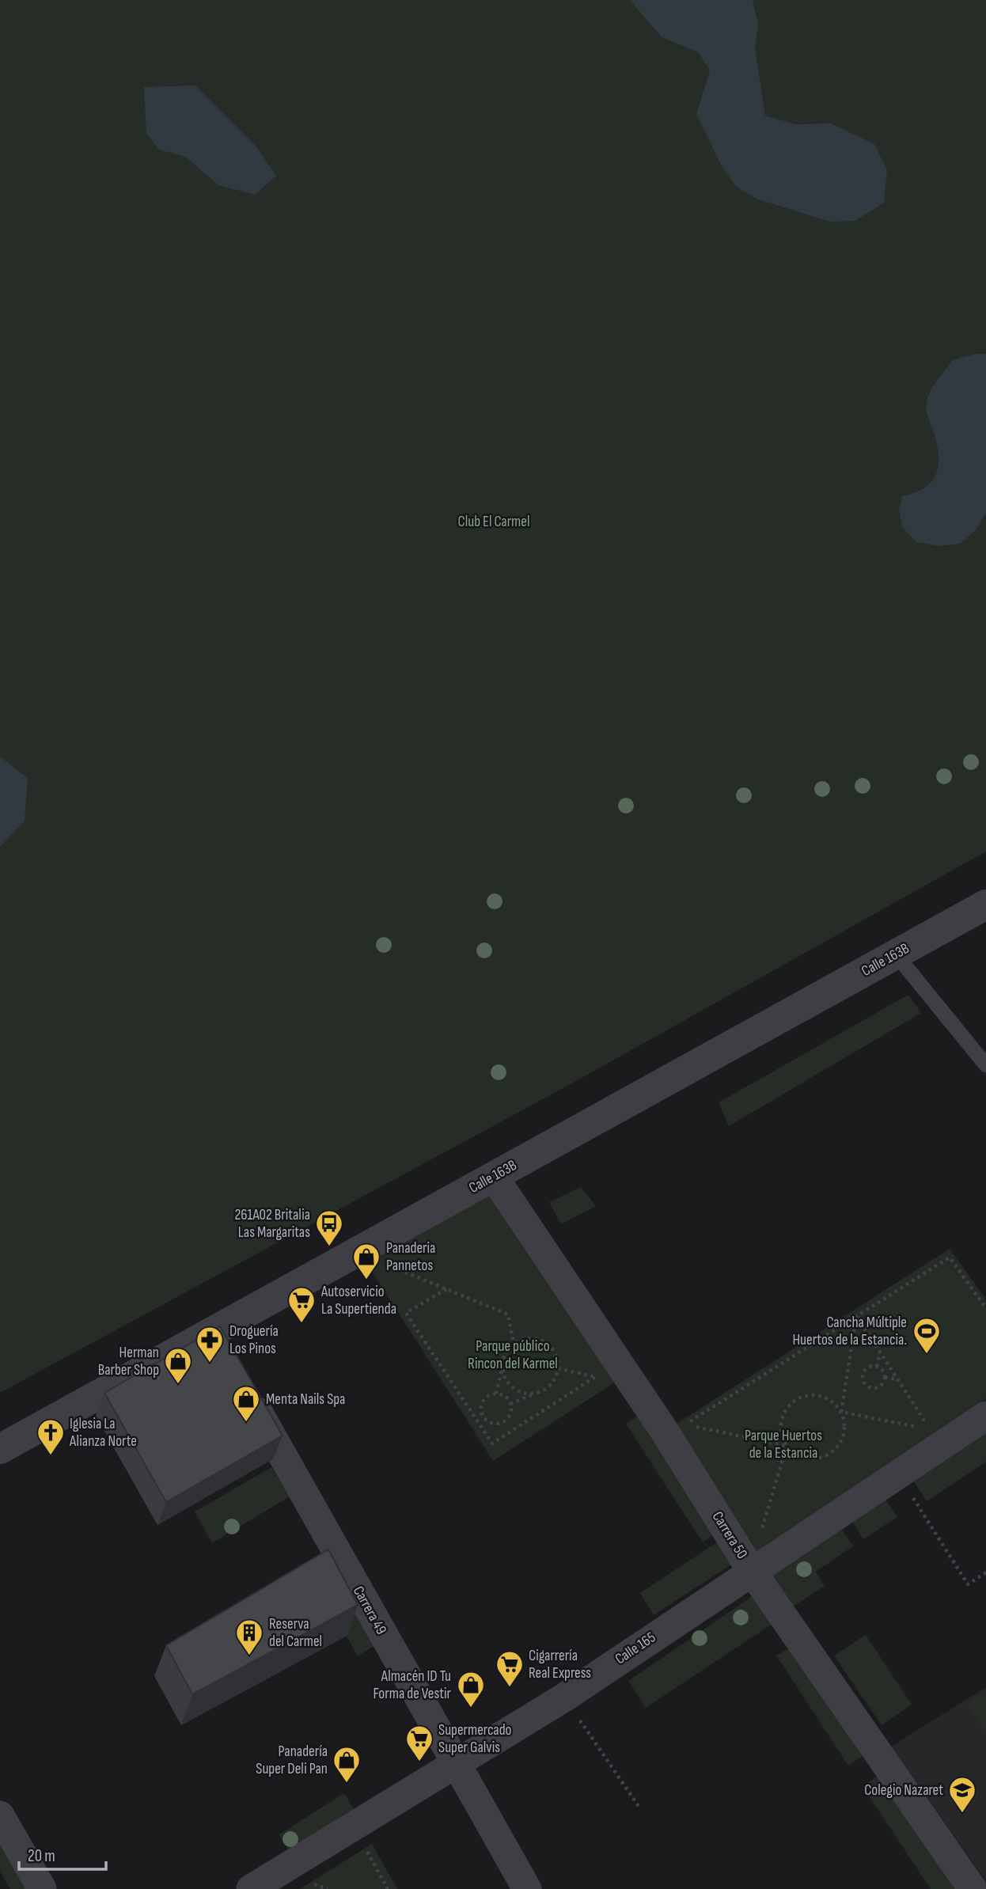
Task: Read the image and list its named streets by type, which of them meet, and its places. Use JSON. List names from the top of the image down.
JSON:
{
  "streets": {
    "street": [
      "Calle 163B",
      "Carrera 50",
      "Carrera 49",
      "Calle 165"
    ]
  },
  "crossings": [
    ["Calle 163B", "Carrera 50"],
    ["Carrera 50", "Calle 165"],
    ["Carrera 49", "Calle 165"]
  ],
  "parks": ["Club El Carmel", "Parque público Rincon del Karmel", "Parque Huertos de la Estancia"],
  "places": {
    "bus stop": ["261A02 Britalia Las Margaritas"],
    "shop": [
      "Panaderia Pannetos",
      "Herman Barber Shop",
      "Menta Nails Spa",
      "Almacén ID Tu Forma de Vestir",
      "Panadería Super Deli Pan"
    ],
    "supermarket": ["Autoservicio La Supertienda", "Cigarrería Real Express", "Supermercado Super Galvis"],
    "sports": ["Cancha Múltiple Huertos de la Estancia."],
    "pharmacy": ["Droguería Los Pinos"],
    "church": ["Iglesia La Alianza Norte"],
    "building": ["Reserva del Carmel"],
    "school or university": ["Colegio Nazaret"]
  },
  "scale_bar": "20 m"
}
